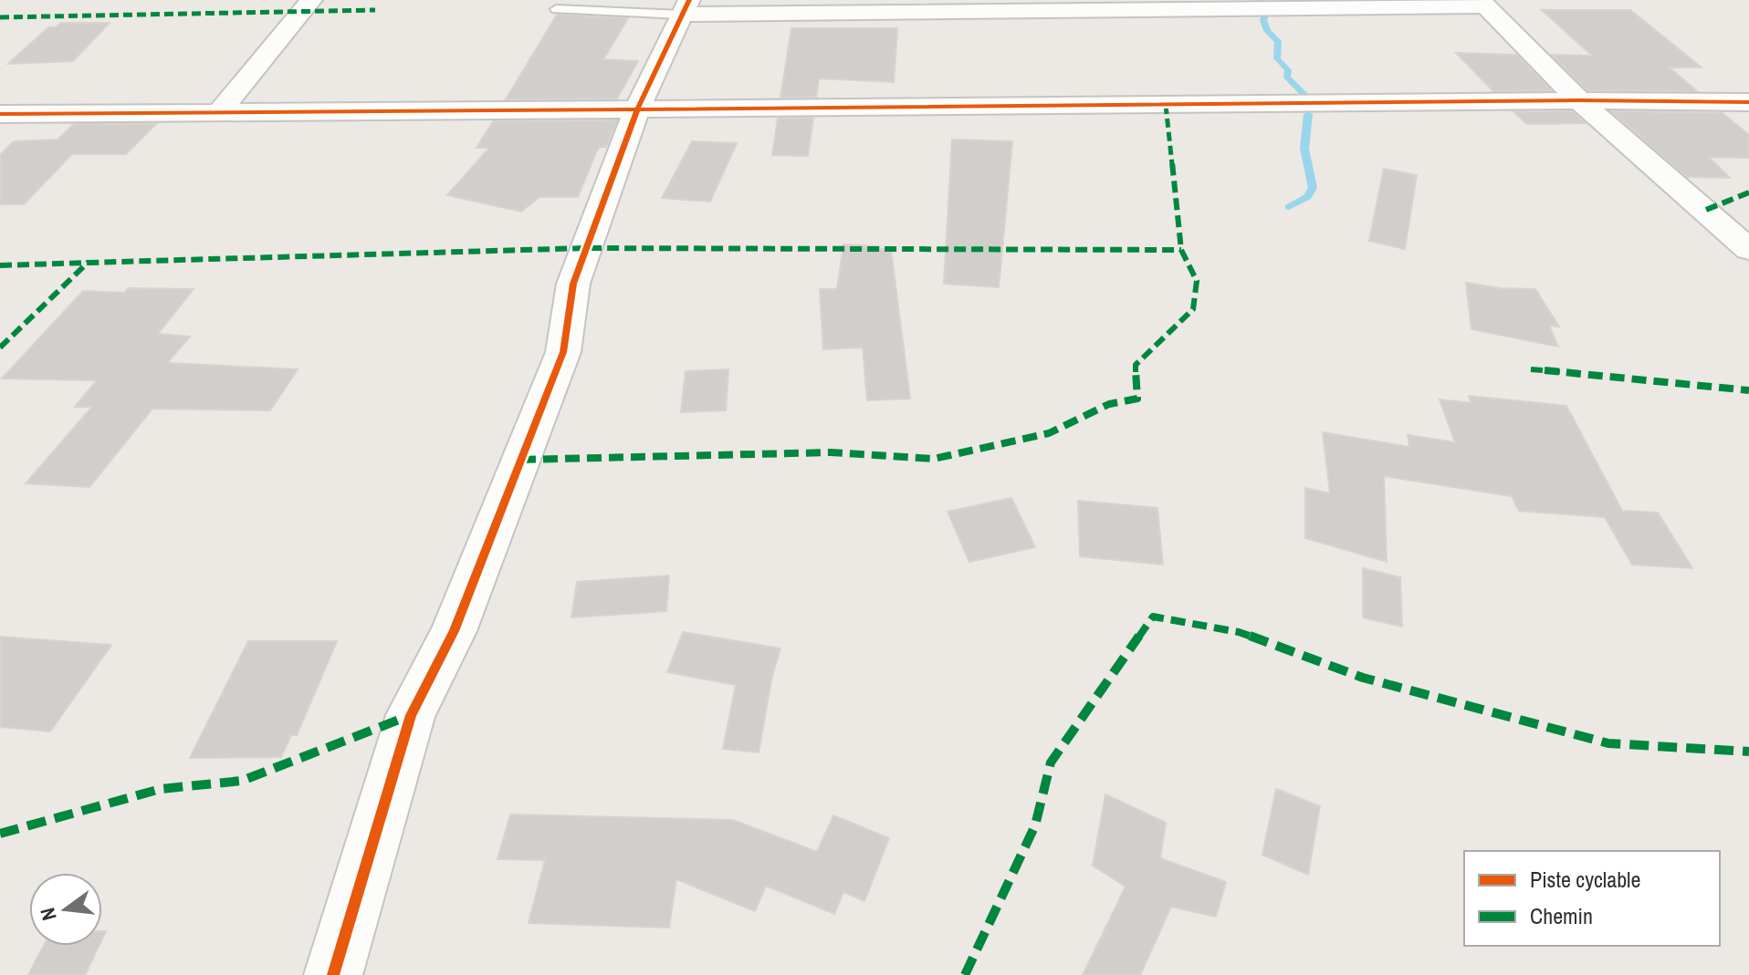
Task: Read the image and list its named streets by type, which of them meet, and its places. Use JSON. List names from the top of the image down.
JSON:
{
  "legend": ["Piste cyclable", "Chemin"],
  "north": "left"
}
